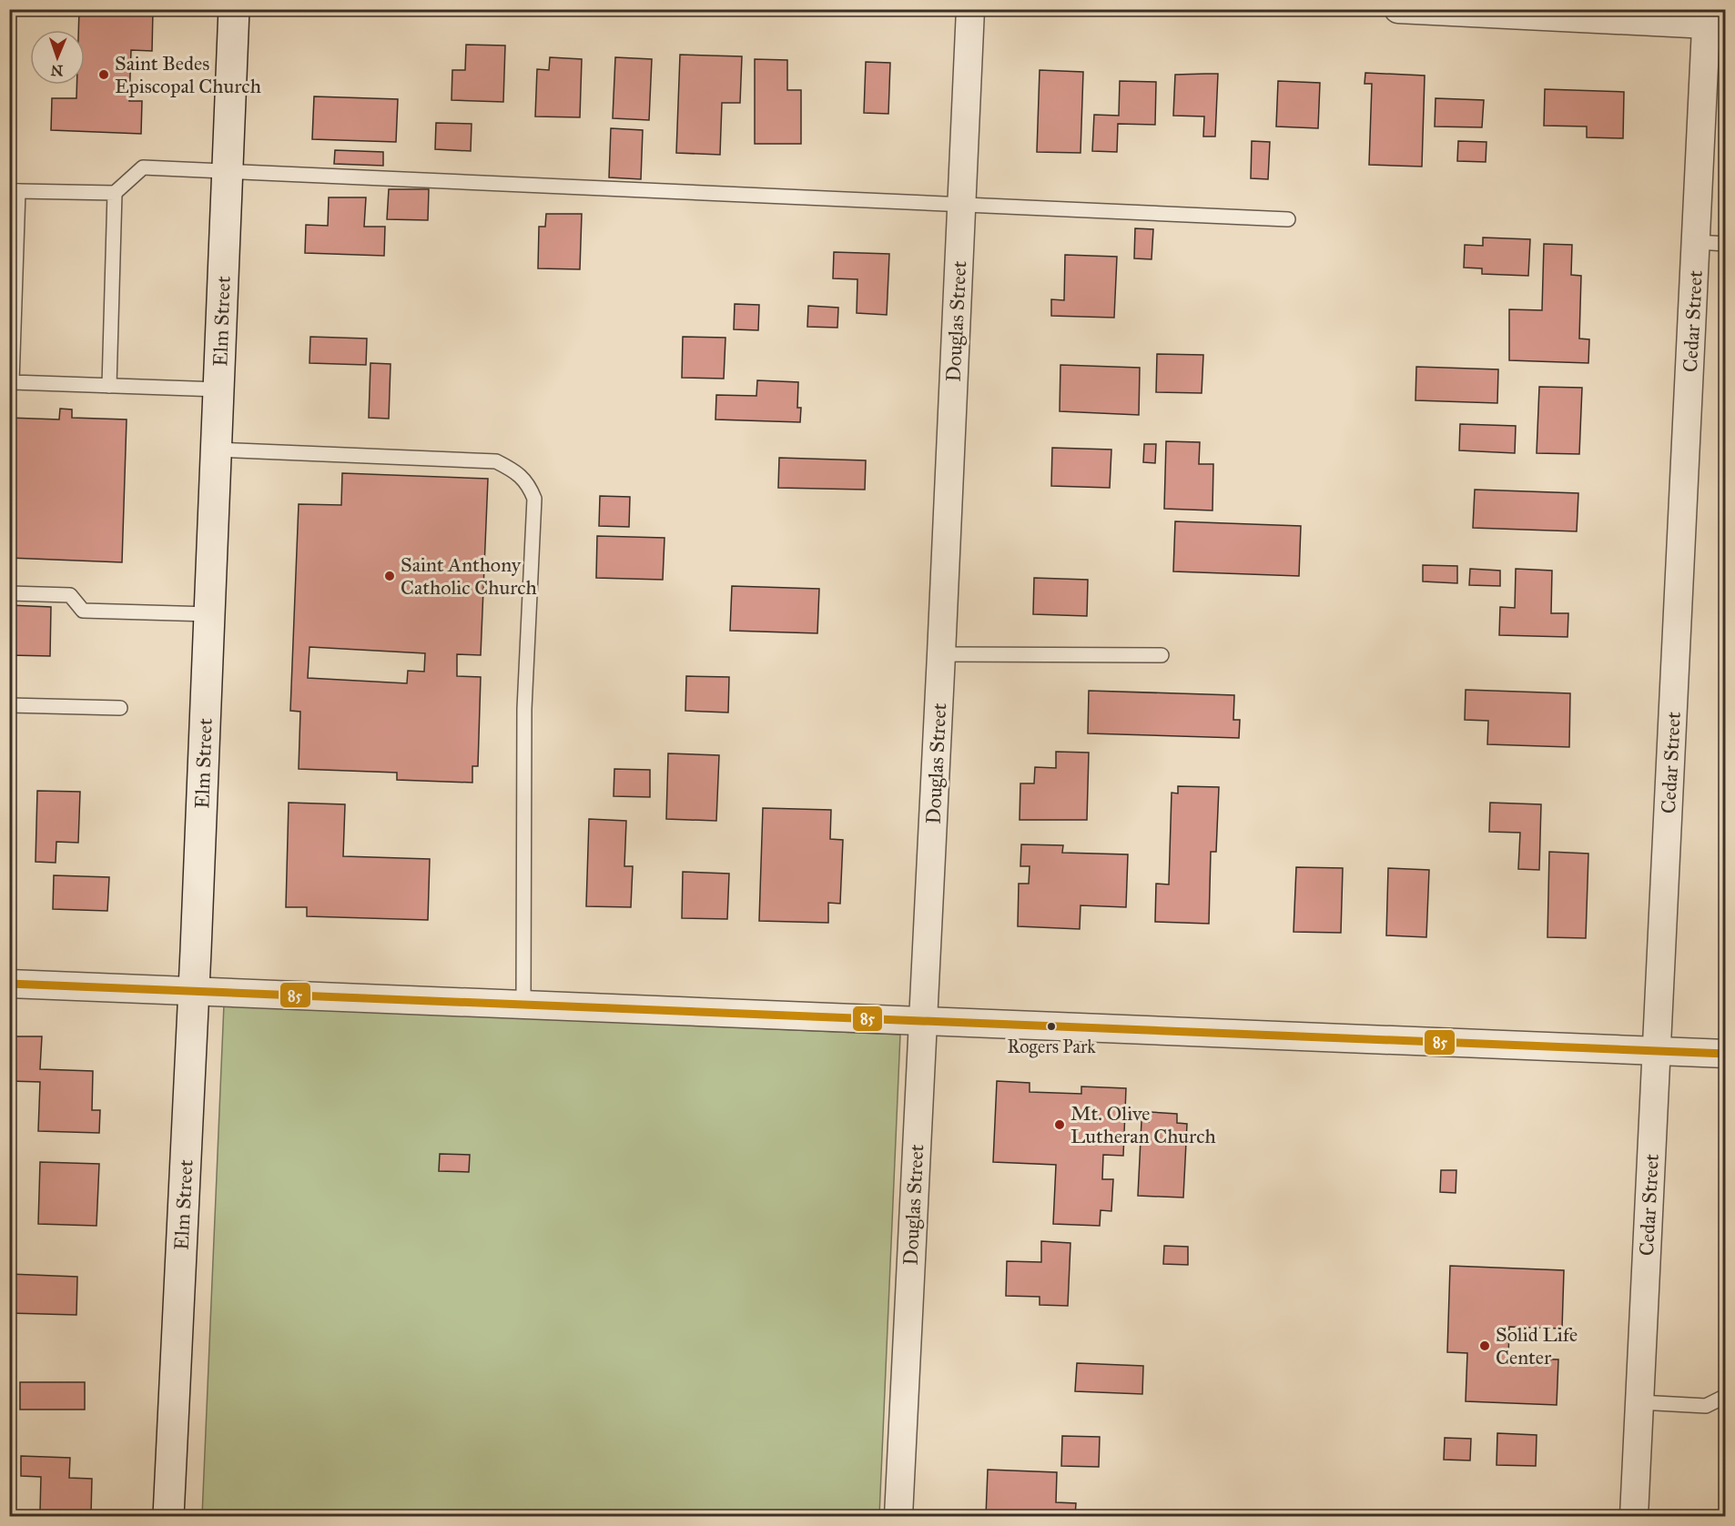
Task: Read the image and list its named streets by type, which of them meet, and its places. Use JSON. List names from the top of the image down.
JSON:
{
  "streets": {
    "street": ["Elm Street", "Douglas Street", "Cedar Street"]
  },
  "places": [
    "Saint Bedes Episcopal Church",
    "Saint Anthony Catholic Church",
    "Rogers Park",
    "Mt. Olive Lutheran Church",
    "Solid Life Center"
  ],
  "lines": ["transit line 85"],
  "north": "bottom"
}
